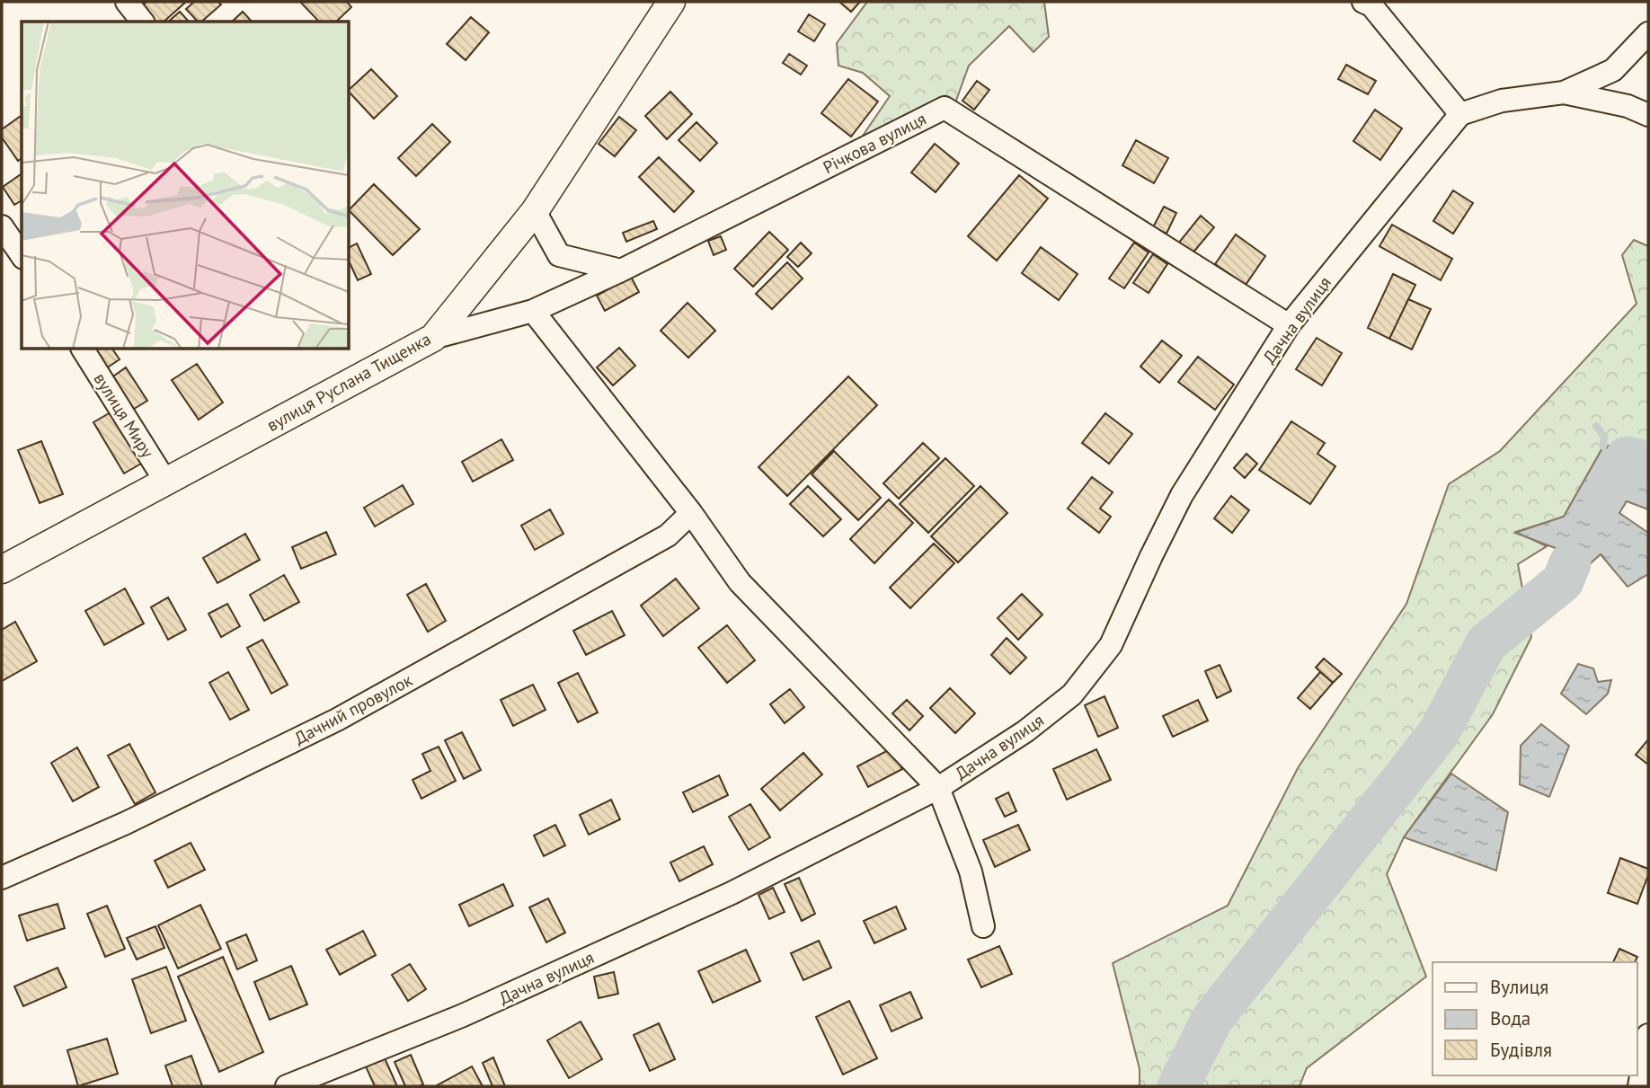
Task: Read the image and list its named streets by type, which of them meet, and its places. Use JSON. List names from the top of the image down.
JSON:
{
  "streets": {
    "street": [
      "Річкова вулиця",
      "Дачна вулиця",
      "вулиця Руслана Тищенка",
      "вулиця Миру",
      "Дачний провулок"
    ]
  },
  "crossings": [
    ["Річкова вулиця", "Дачна вулиця"],
    ["Річкова вулиця", "вулиця Руслана Тищенка"],
    ["вулиця Руслана Тищенка", "вулиця Миру"]
  ],
  "legend": ["Вулиця", "Вода", "Будівля"]
}
